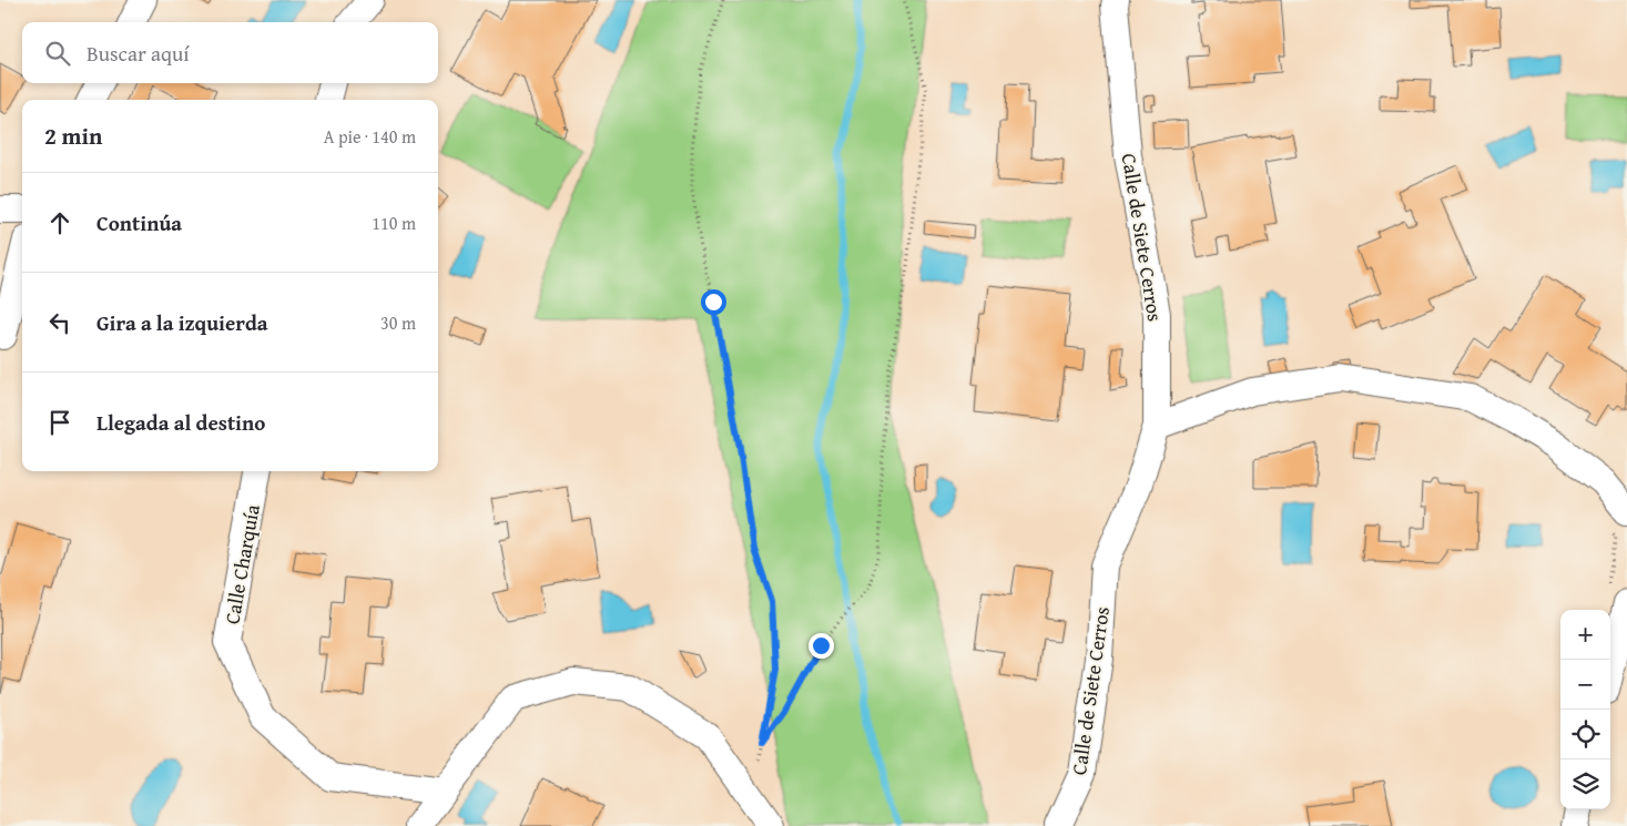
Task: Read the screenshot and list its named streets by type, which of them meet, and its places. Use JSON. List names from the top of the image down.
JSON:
{
  "streets": {
    "street": ["Calle de Siete Cerros", "Calle Charquía"]
  },
  "page": {
    "search": "Buscar aquí",
    "heading": ["2 min", "A pie · 140 m"],
    "list": [
      ["Continúa", "110 m"],
      ["Gira a la izquierda", "30 m"],
      "Llegada al destino"
    ],
    "map_buttons": ["+", "−"]
  }
}
